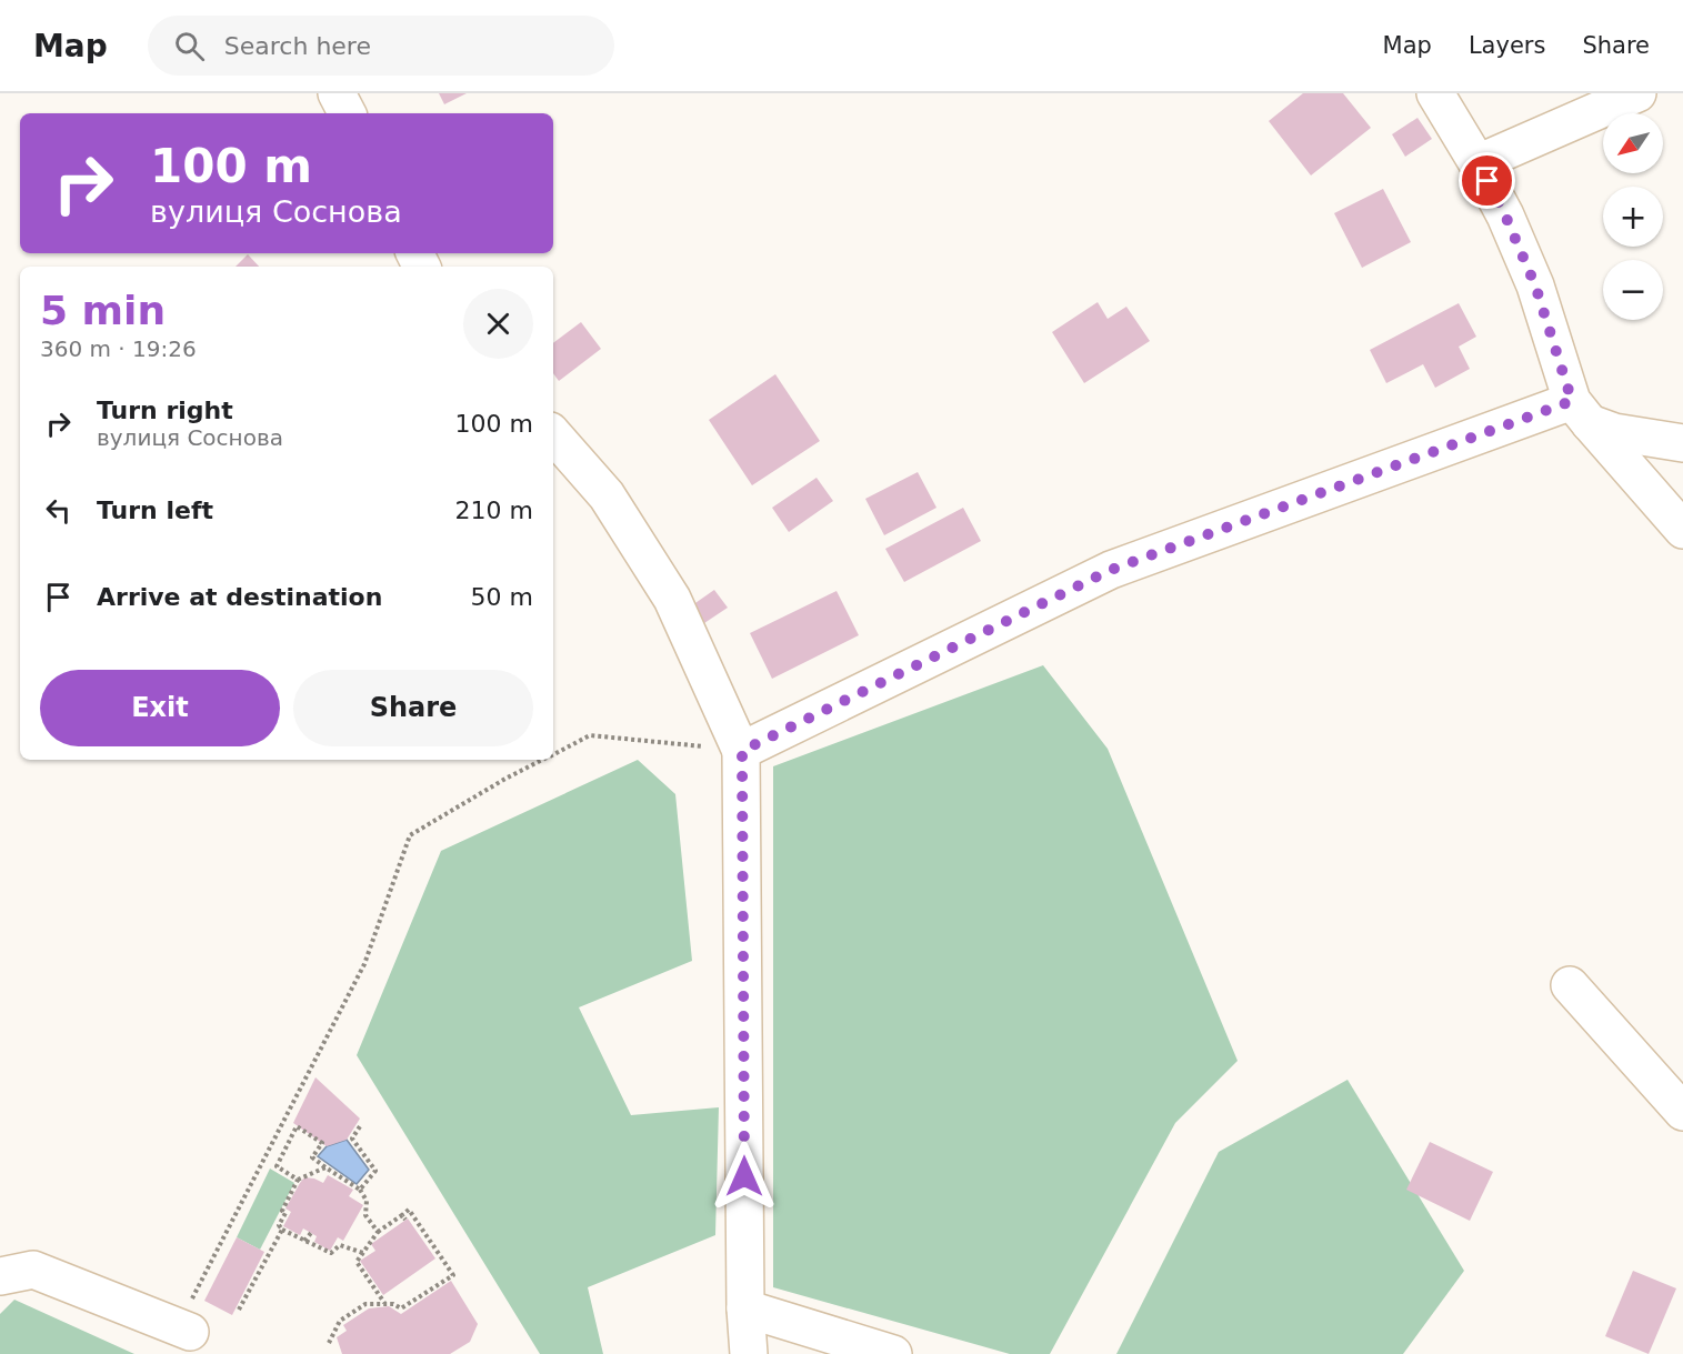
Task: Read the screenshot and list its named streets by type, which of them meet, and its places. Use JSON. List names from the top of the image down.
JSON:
{
  "north": "bottom left",
  "page": {
    "header": "Map",
    "search": "Search here",
    "nav": ["Map", "Layers", "Share"],
    "map_buttons": ["+", "−"],
    "turn": ["100 m", "вулиця Соснова"],
    "heading": ["5 min", "360 m · 19:26"],
    "list": [
      {
        "name": "Turn right",
        "note": "вулиця Соснова",
        "value": "100 m"
      },
      {
        "name": "Turn left",
        "value": "210 m"
      },
      {
        "name": "Arrive at destination",
        "value": "50 m"
      }
    ],
    "buttons": ["Exit", "Share"]
  }
}
